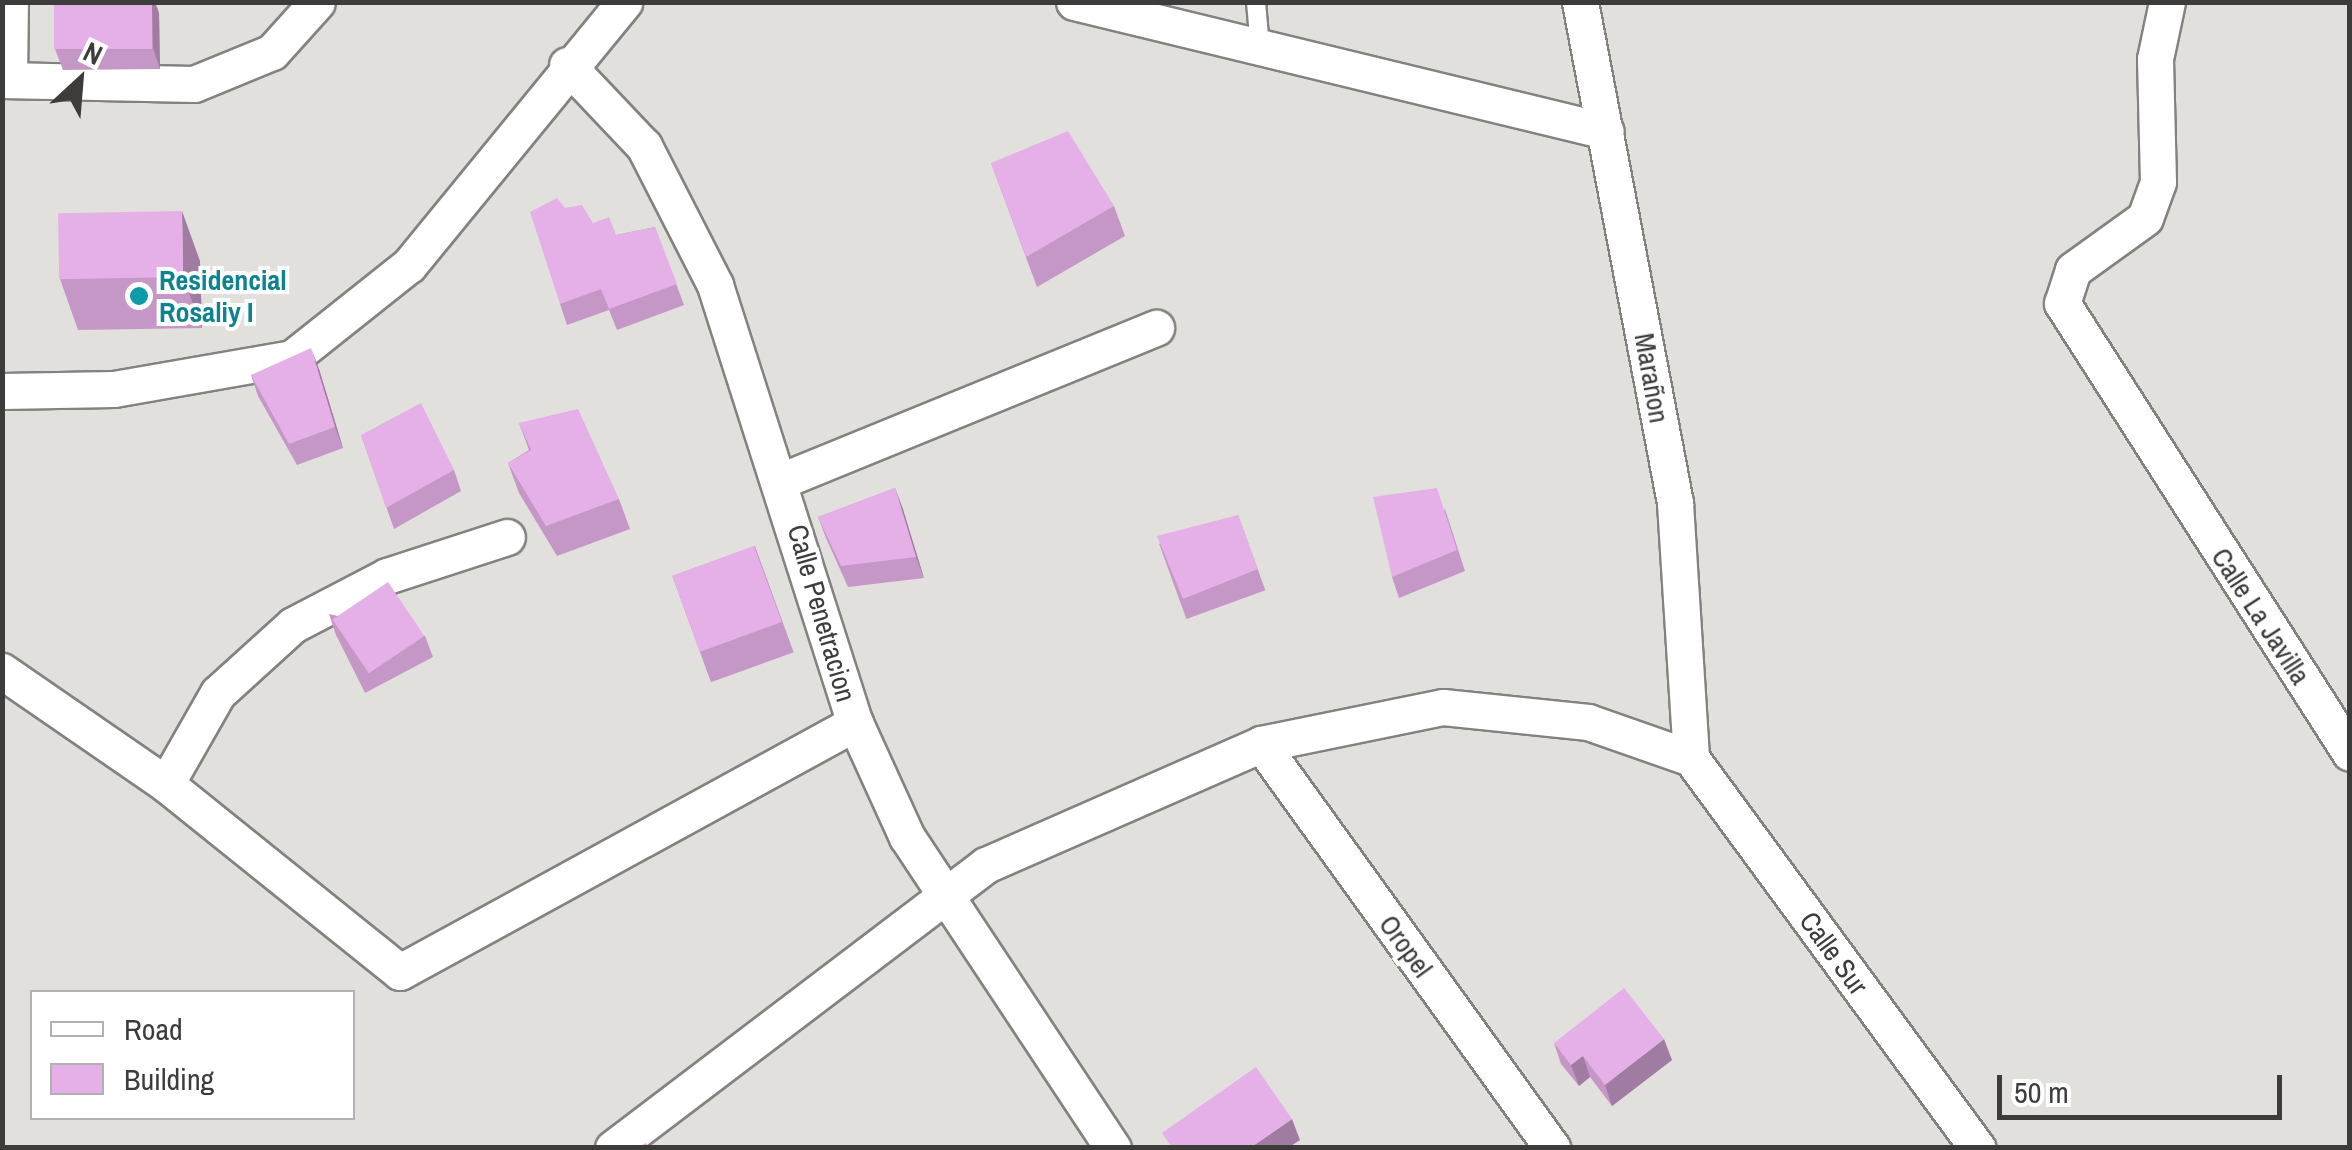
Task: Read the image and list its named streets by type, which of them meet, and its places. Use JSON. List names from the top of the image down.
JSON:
{
  "streets": {
    "street": [
      "Marañon",
      "Calle Penetracion",
      "Calle La Javilla",
      "Oropel",
      "Calle Sur"
    ]
  },
  "crossings": [
    ["Marañon", "Calle Sur"]
  ],
  "places": ["Residencial Rosaliy I"],
  "legend": ["Road", "Building"],
  "scale_bar": "50 m",
  "north": "top right"
}
